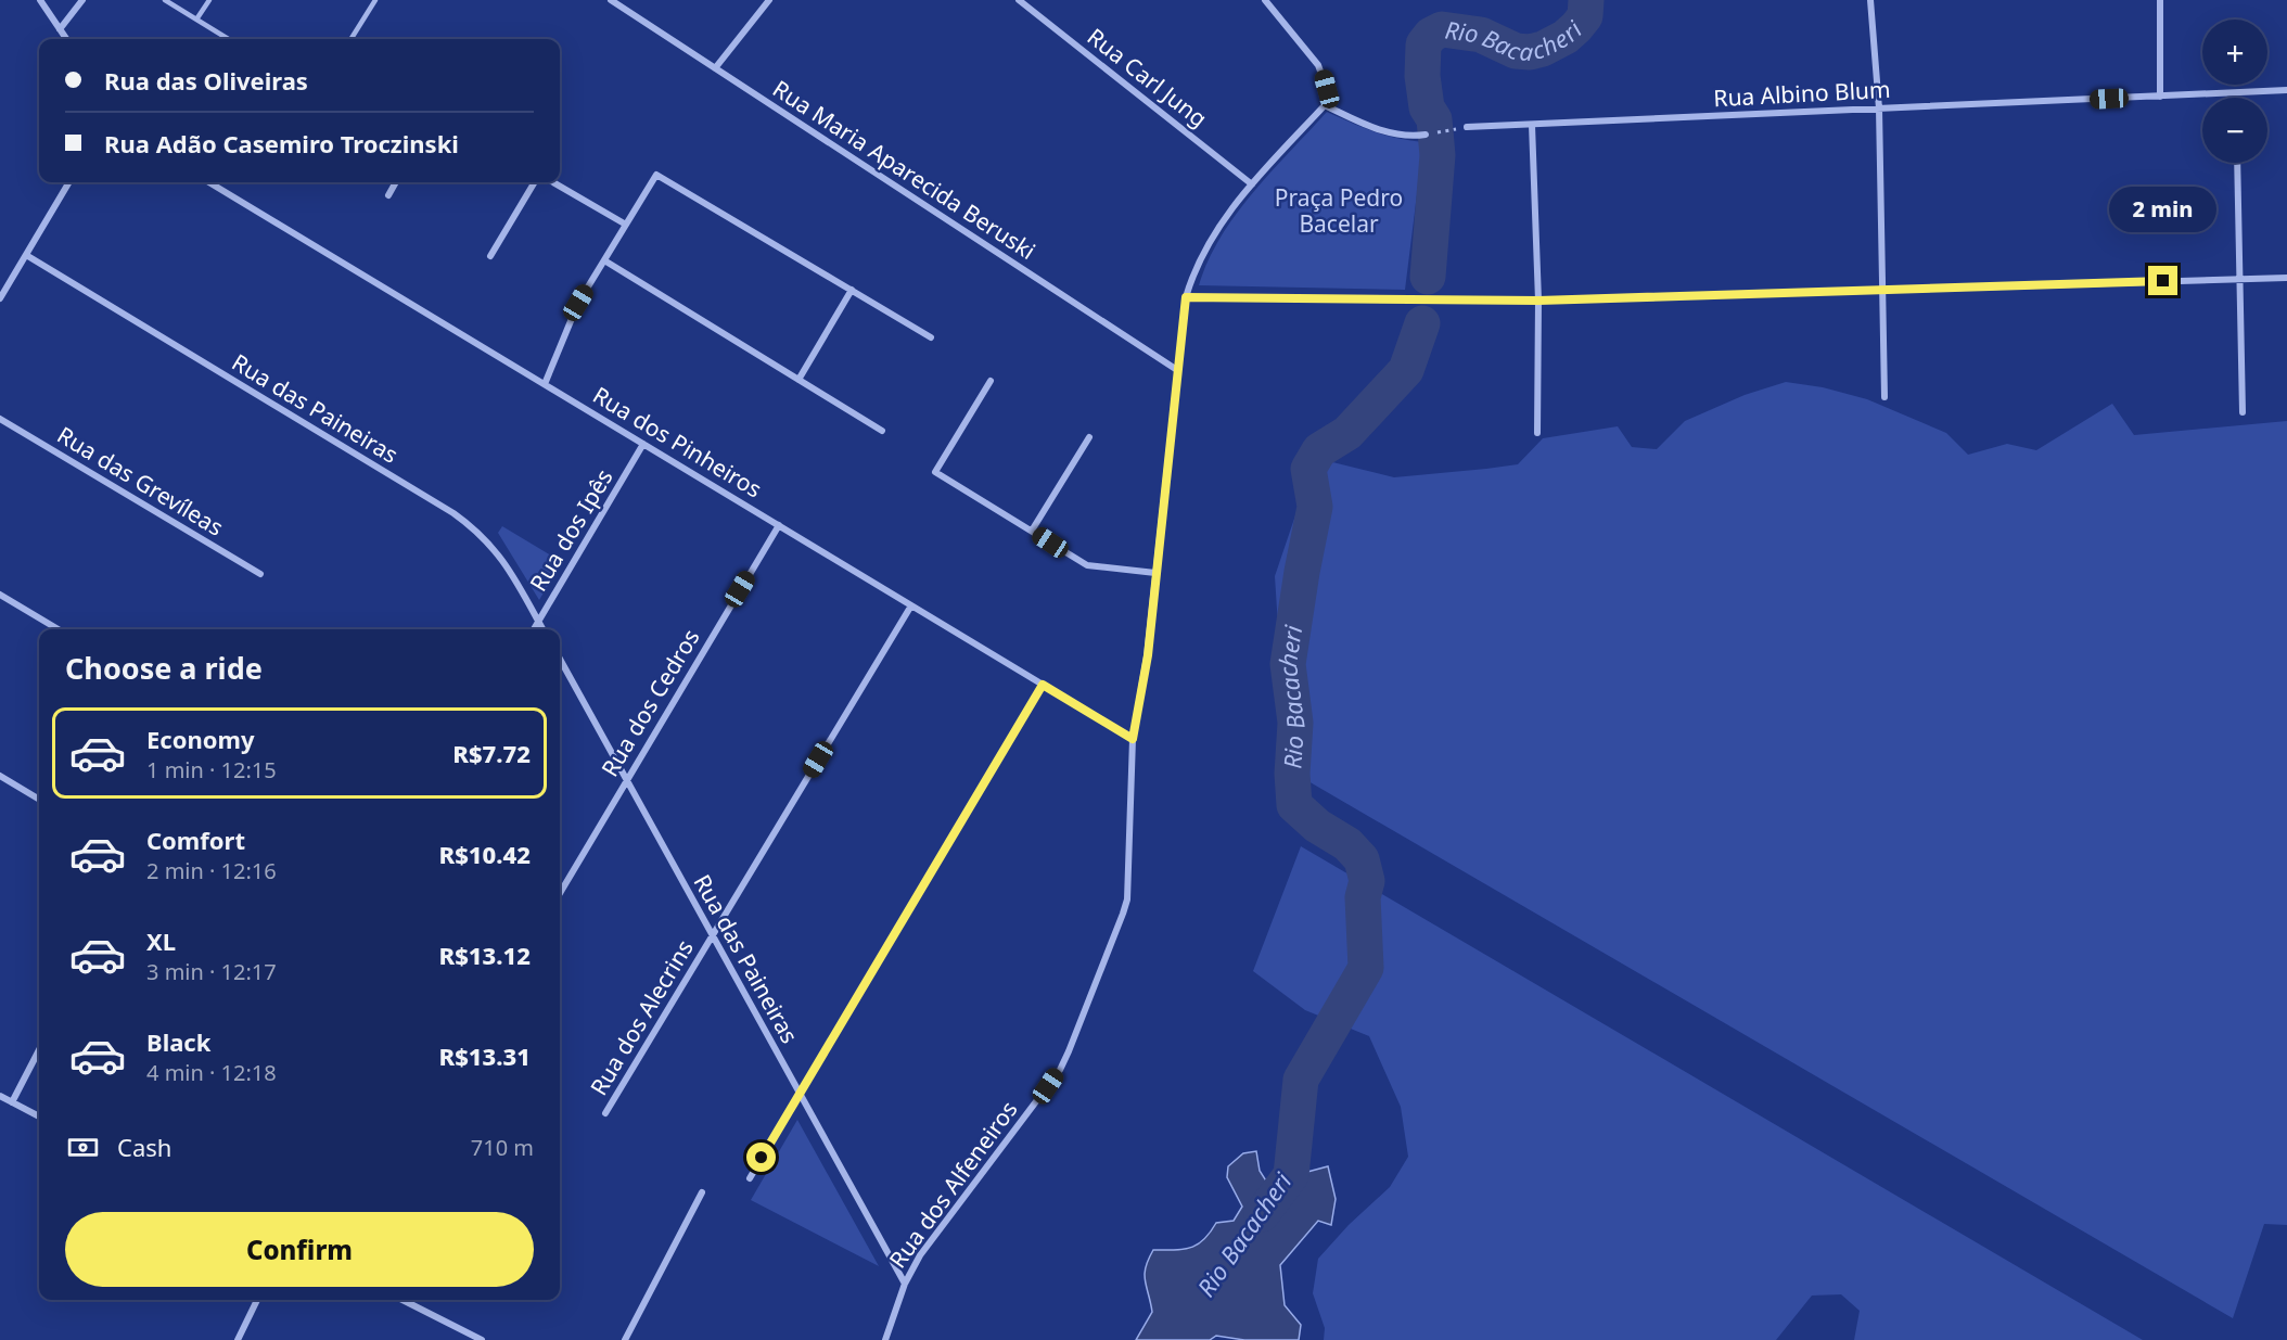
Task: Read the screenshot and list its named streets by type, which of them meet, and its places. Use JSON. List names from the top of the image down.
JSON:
{
  "streets": {
    "street": [
      "Rua Carl Jung",
      "Rua Albino Blum",
      "Rua Maria Aparecida Beruski",
      "Rua das Paineiras",
      "Rua dos Pinheiros",
      "Rua das Grevíleas",
      "Rua dos Ipês",
      "Rua dos Cedros",
      "Rua dos Alecrins",
      "Rua dos Alfeneiros"
    ]
  },
  "crossings": [
    ["Rua Carl Jung", "Rua dos Alfeneiros"],
    ["Rua Maria Aparecida Beruski", "Rua dos Alfeneiros"],
    ["Rua das Paineiras", "Rua dos Ipês"],
    ["Rua das Paineiras", "Rua dos Cedros"],
    ["Rua das Paineiras", "Rua dos Alecrins"],
    ["Rua das Paineiras", "Rua dos Alfeneiros"],
    ["Rua dos Pinheiros", "Rua dos Ipês"],
    ["Rua dos Pinheiros", "Rua dos Cedros"],
    ["Rua dos Pinheiros", "Rua dos Alecrins"],
    ["Rua dos Pinheiros", "Rua dos Alfeneiros"]
  ],
  "water": ["Rio Bacacheri"],
  "parks": ["Praça Pedro Bacelar"],
  "page": {
    "map_buttons": ["+", "−"],
    "banner": ["Rua das Oliveiras", "Rua Adão Casemiro Troczinski"],
    "bubble": "2 min",
    "heading": "Choose a ride",
    "list": [
      {
        "name": "Economy",
        "note": "1 min · 12:15",
        "value": "R$7.72"
      },
      {
        "name": "Comfort",
        "note": "2 min · 12:16",
        "value": "R$10.42"
      },
      {
        "name": "XL",
        "note": "3 min · 12:17",
        "value": "R$13.12"
      },
      {
        "name": "Black",
        "note": "4 min · 12:18",
        "value": "R$13.31"
      }
    ],
    "pay": ["Cash", "710 m"],
    "buttons": "Confirm"
  }
}
